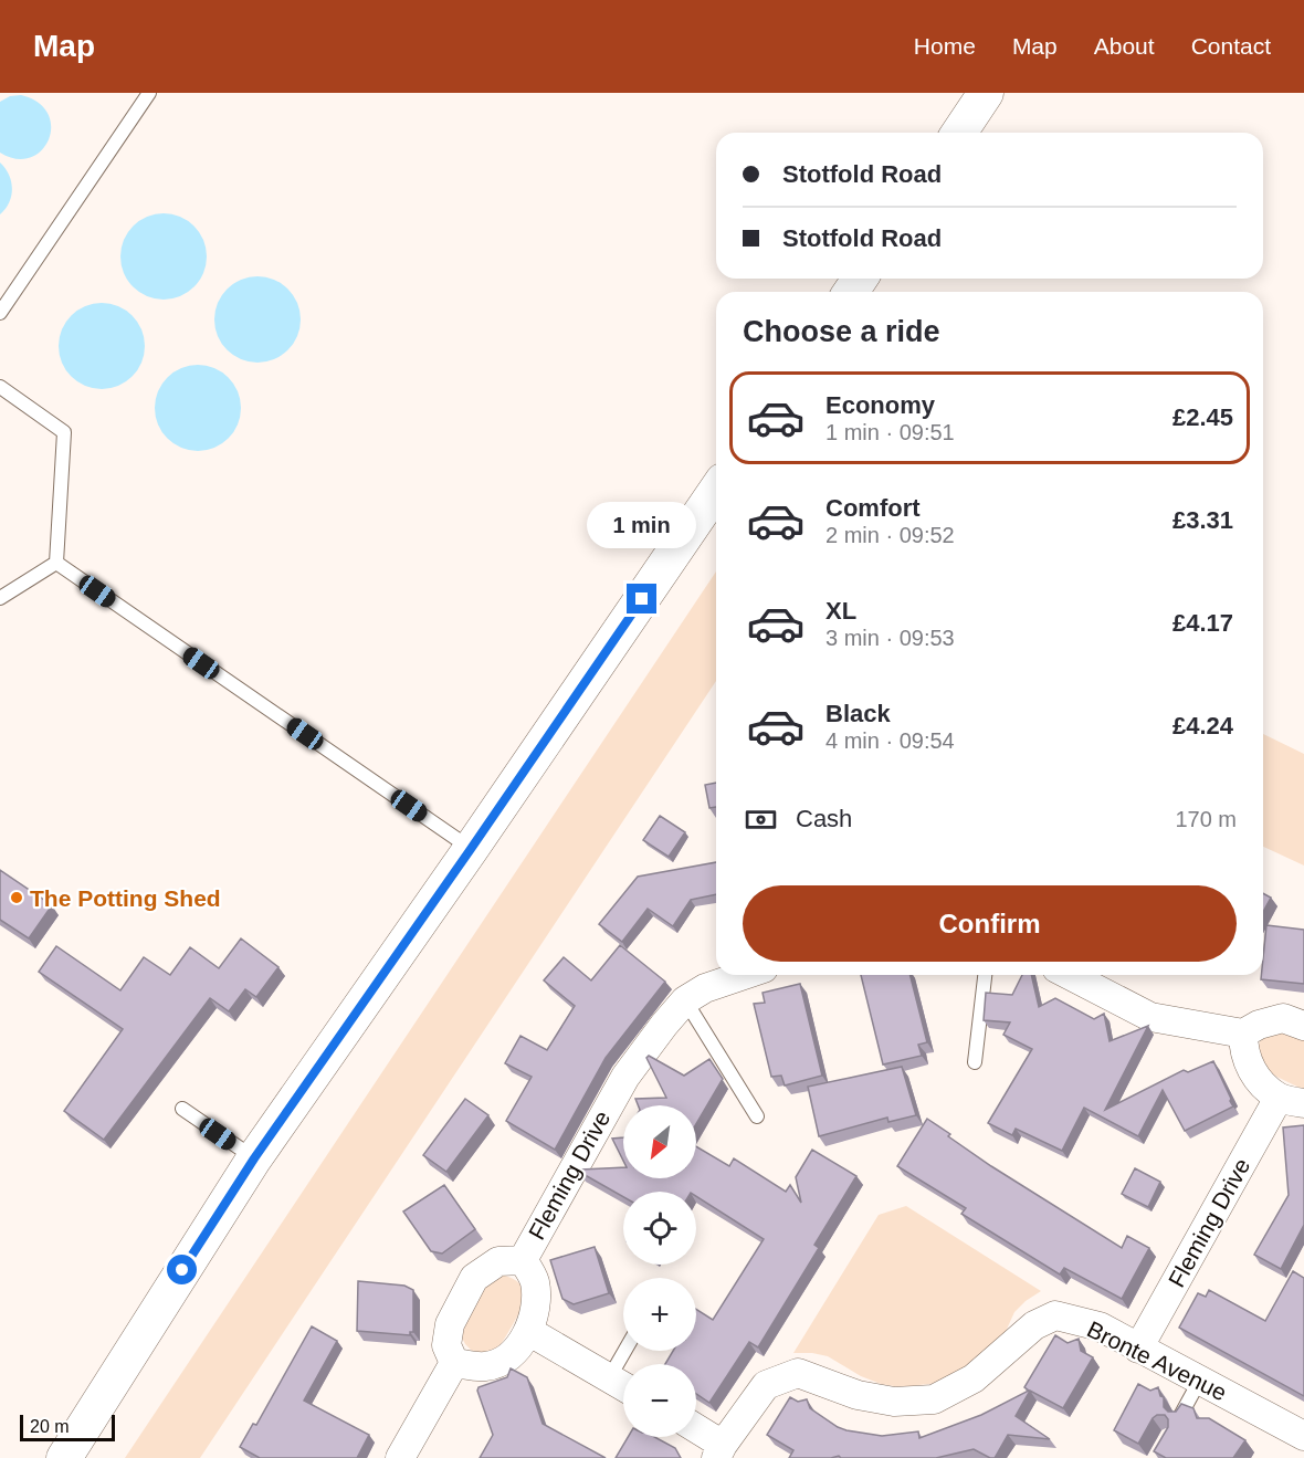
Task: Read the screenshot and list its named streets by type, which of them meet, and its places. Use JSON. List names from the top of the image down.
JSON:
{
  "streets": {
    "street": ["Fleming Drive", "Bronte Avenue"]
  },
  "crossings": [
    ["Fleming Drive", "Bronte Avenue"]
  ],
  "places": ["The Potting Shed"],
  "scale_bar": "20 m",
  "north": "bottom left",
  "page": {
    "header": "Map",
    "nav": [
      "Home",
      "Map",
      "About",
      "Contact"
    ],
    "banner": ["Stotfold Road", "Stotfold Road"],
    "heading": "Choose a ride",
    "list": [
      {
        "name": "Economy",
        "note": "1 min · 09:51",
        "value": "£2.45"
      },
      {
        "name": "Comfort",
        "note": "2 min · 09:52",
        "value": "£3.31"
      },
      {
        "name": "XL",
        "note": "3 min · 09:53",
        "value": "£4.17"
      },
      {
        "name": "Black",
        "note": "4 min · 09:54",
        "value": "£4.24"
      }
    ],
    "bubble": "1 min",
    "pay": ["Cash", "170 m"],
    "buttons": "Confirm",
    "map_buttons": ["+", "−"],
    "scale": "20 m"
  }
}
